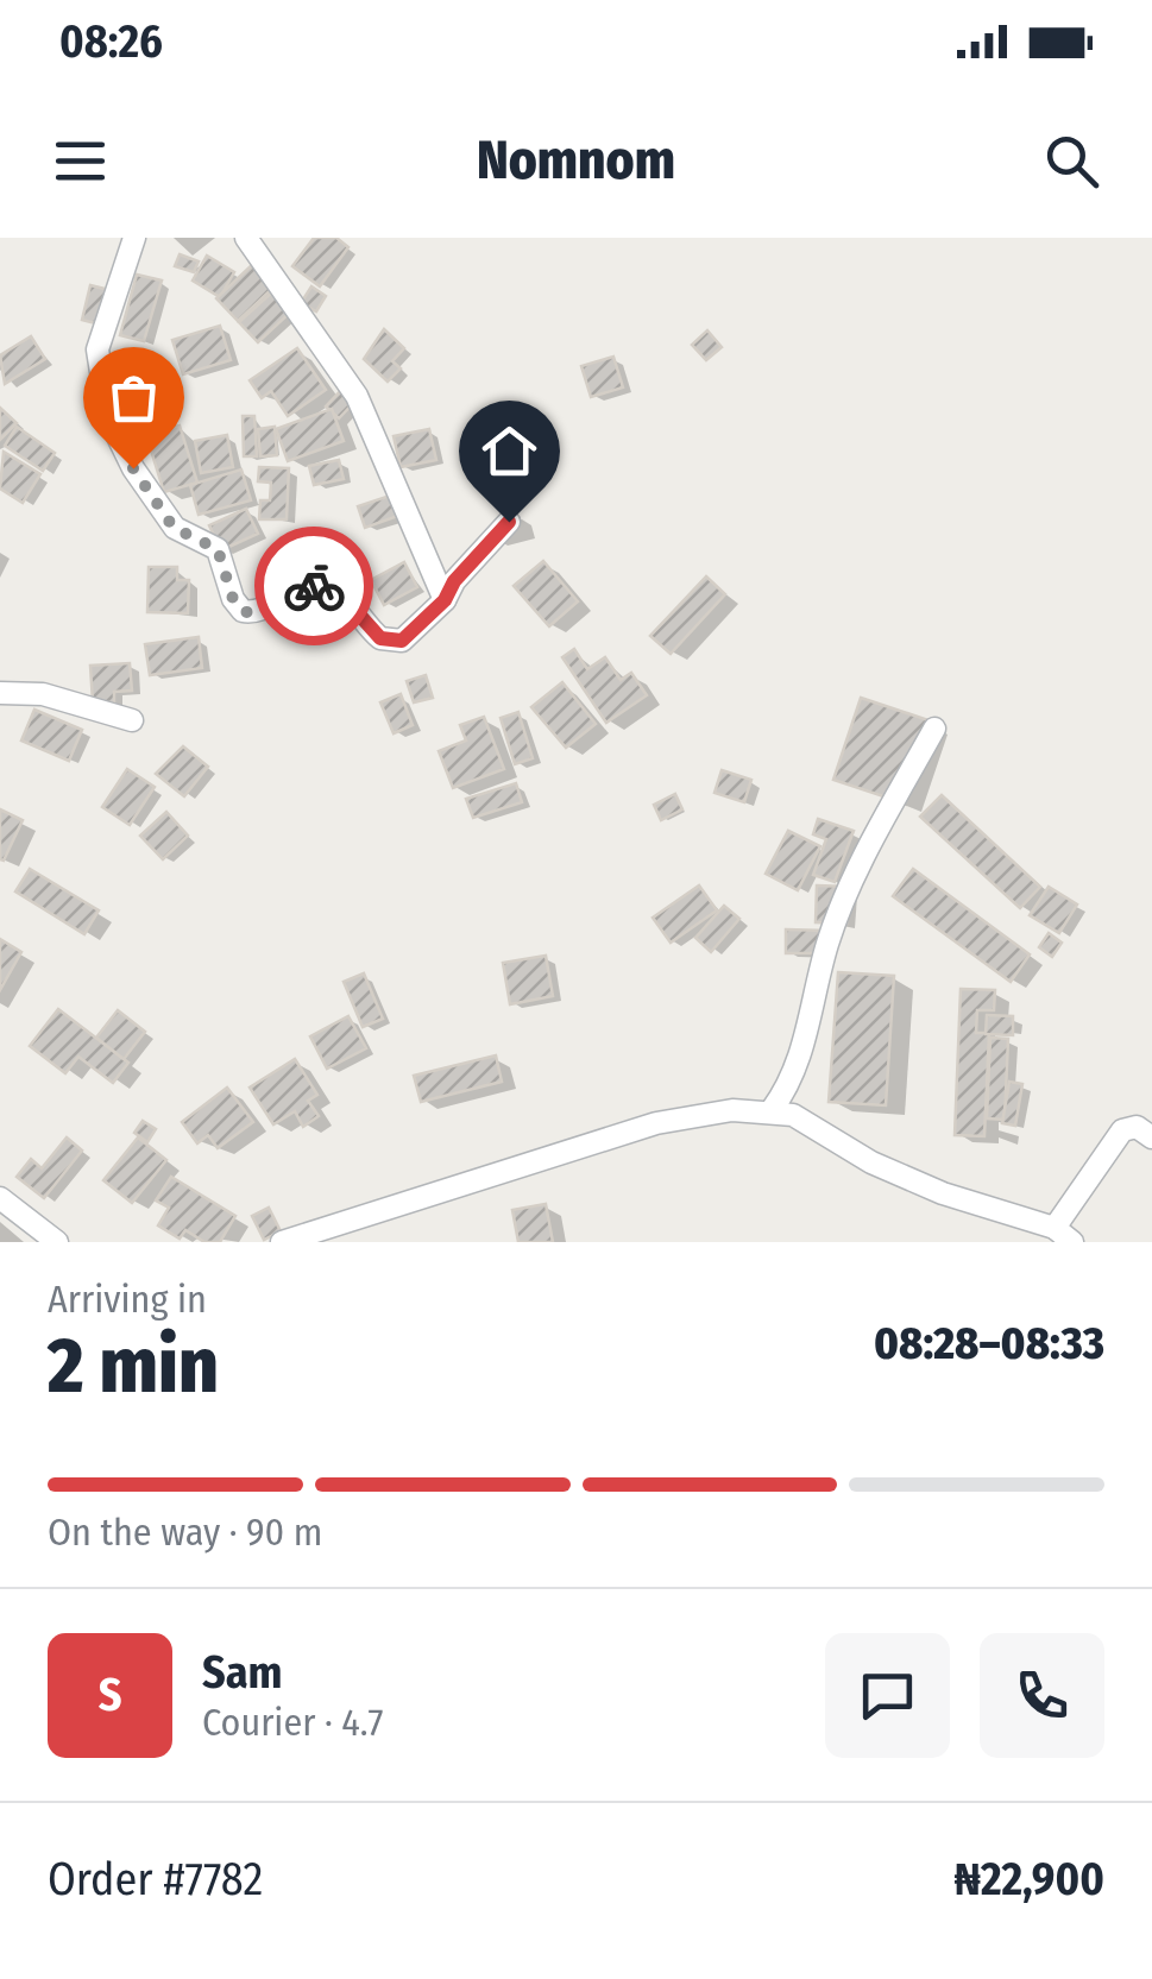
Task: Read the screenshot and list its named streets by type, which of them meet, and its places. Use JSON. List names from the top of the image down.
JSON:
{
  "page": {
    "status": "08:26",
    "header": "Nomnom",
    "heading": ["2 min", "Arriving in", "08:28–08:33"],
    "panel": [
      "Sam",
      "Courier · 4.7",
      "Order #7782",
      "₦22,900"
    ],
    "bar": "On the way · 90 m",
    "round": "S"
  }
}
